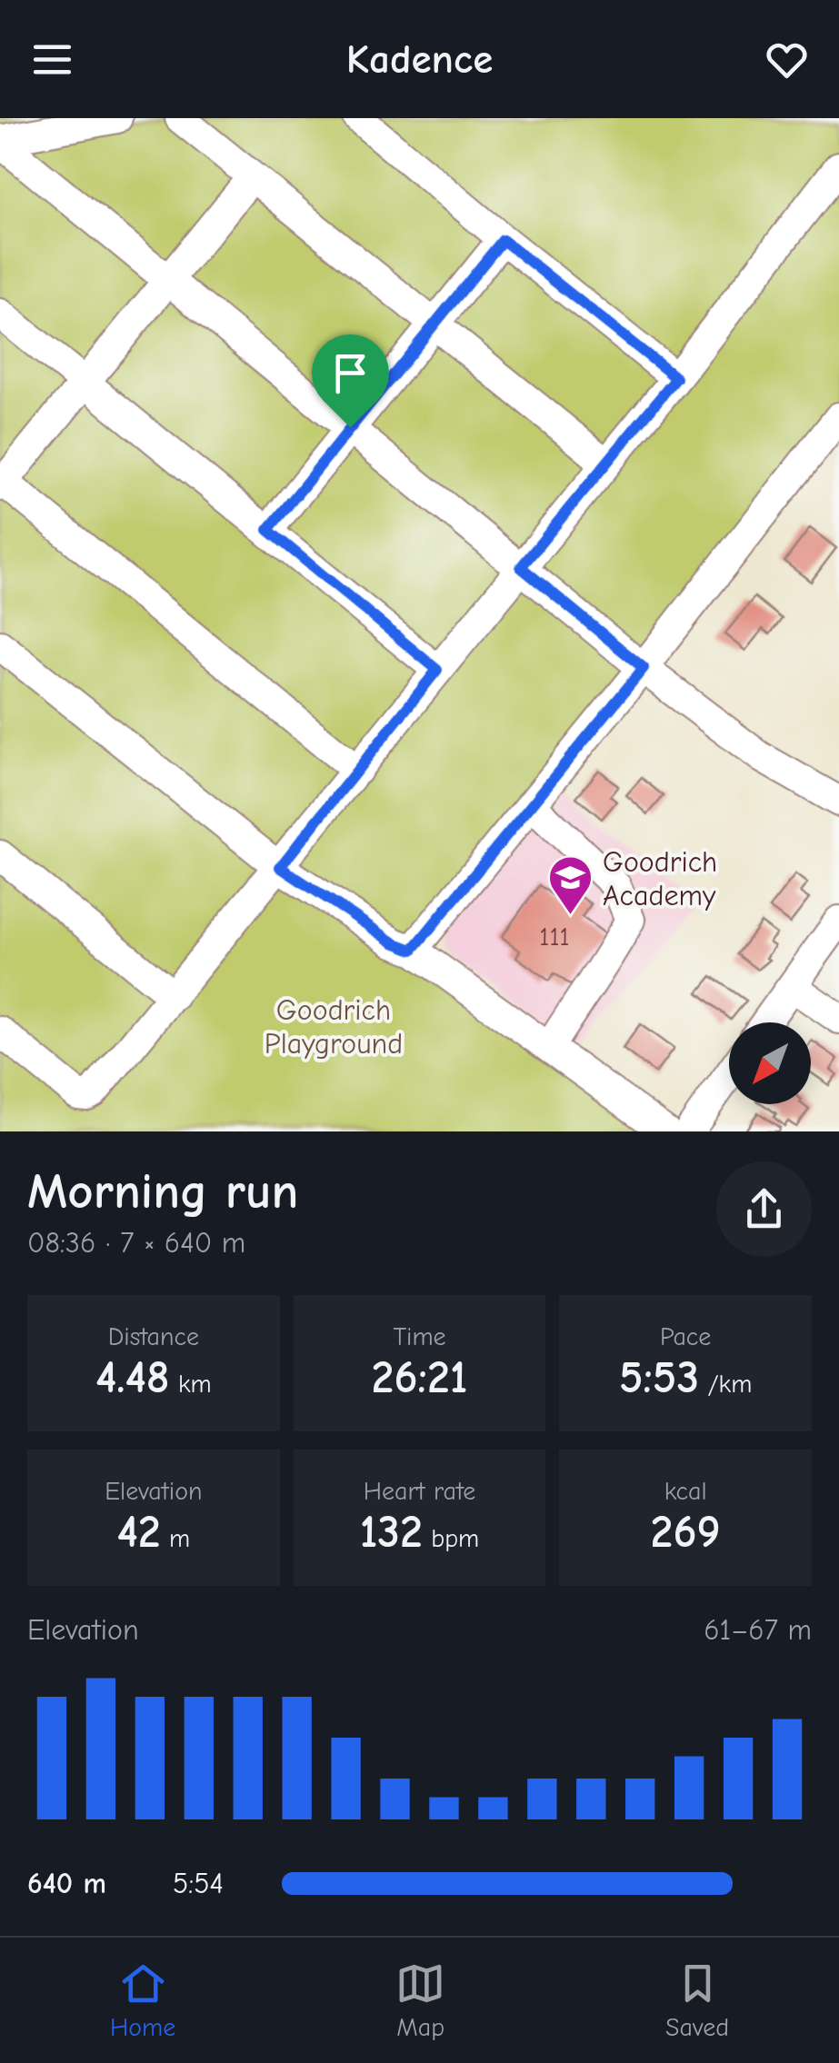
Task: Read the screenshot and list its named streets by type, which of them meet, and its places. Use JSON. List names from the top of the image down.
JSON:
{
  "parks": ["Goodrich Playground"],
  "places": {
    "school or university": ["Goodrich Academy"]
  },
  "house_numbers": ["111"],
  "north": "bottom left",
  "page": {
    "header": "Kadence",
    "heading": ["Morning run", "08:36 · 7 × 640 m"],
    "stats": [
      ["Distance", "4.48 km"],
      ["Time", "26:21"],
      ["Pace", "5:53 /km"],
      ["Elevation", "42 m"],
      ["Heart rate", "132 bpm"],
      ["kcal", "269"]
    ],
    "chart": ["Elevation", "61–67 m"],
    "list": [
      {
        "name": "640 m",
        "note": "5:54"
      }
    ],
    "tabs": ["Home", "Map", "Saved"]
  }
}
